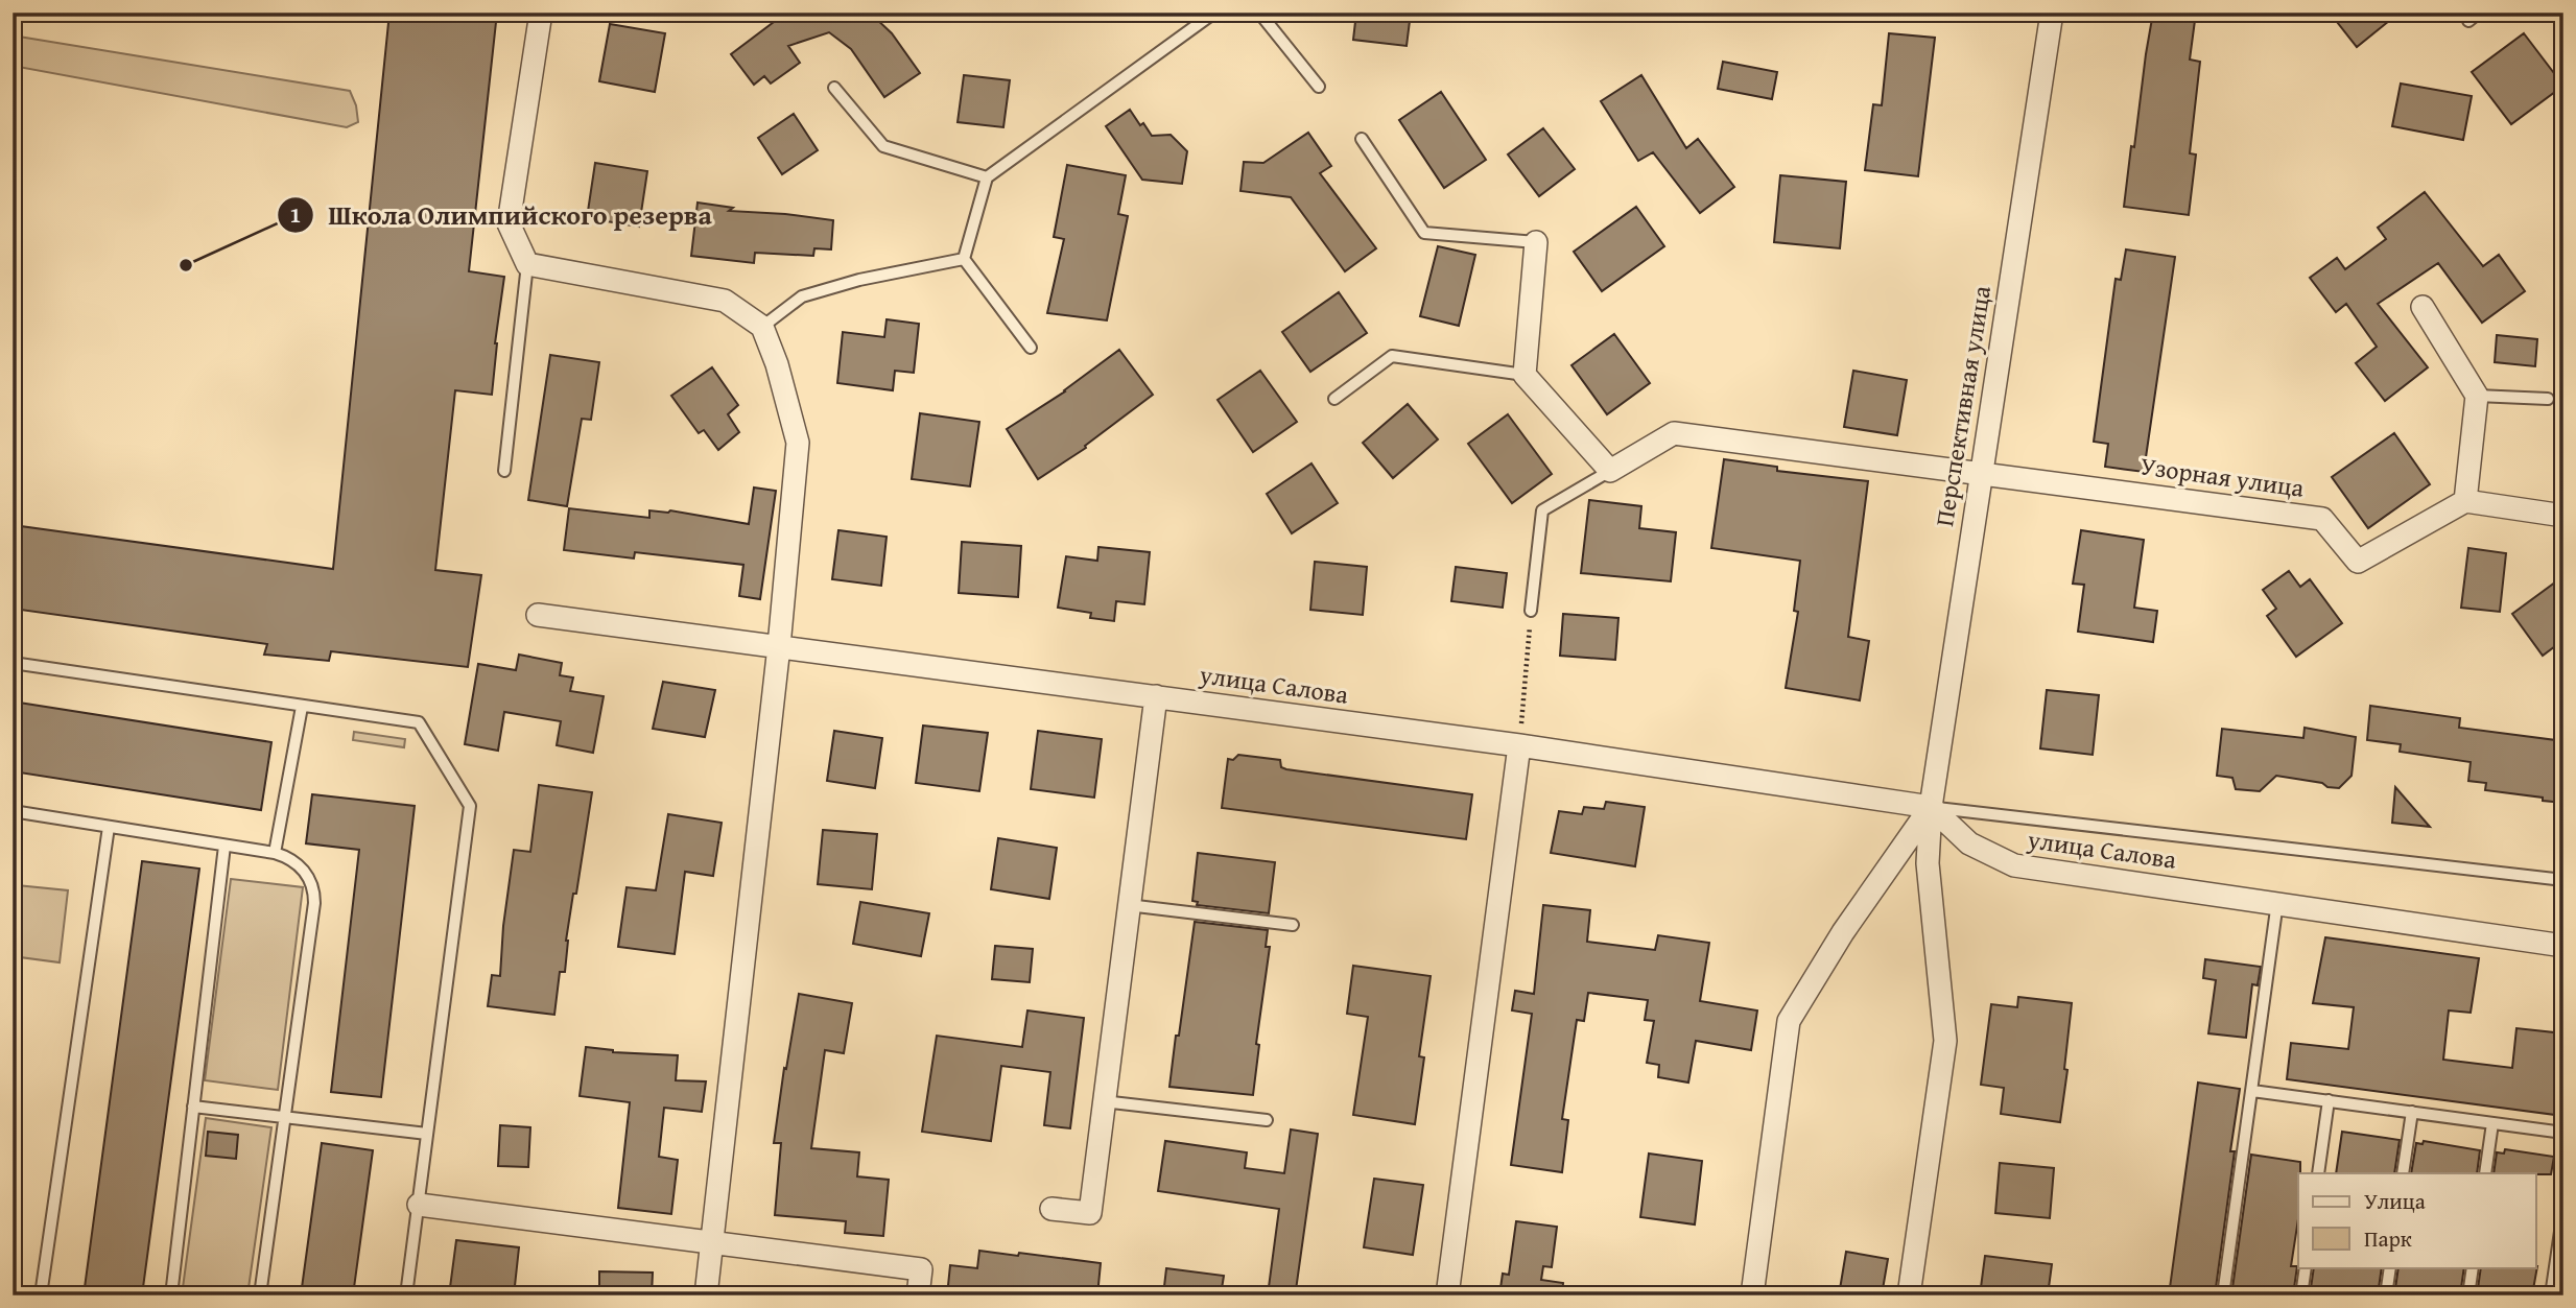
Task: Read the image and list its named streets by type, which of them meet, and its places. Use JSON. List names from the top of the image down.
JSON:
{
  "streets": {
    "street": ["Перспективная улица", "Узорная улица", "улица Салова"]
  },
  "crossings": [
    ["Перспективная улица", "Узорная улица"],
    ["Перспективная улица", "улица Салова"]
  ],
  "places": ["Школа Олимпийского резерва"],
  "legend": ["Улица", "Парк"]
}
